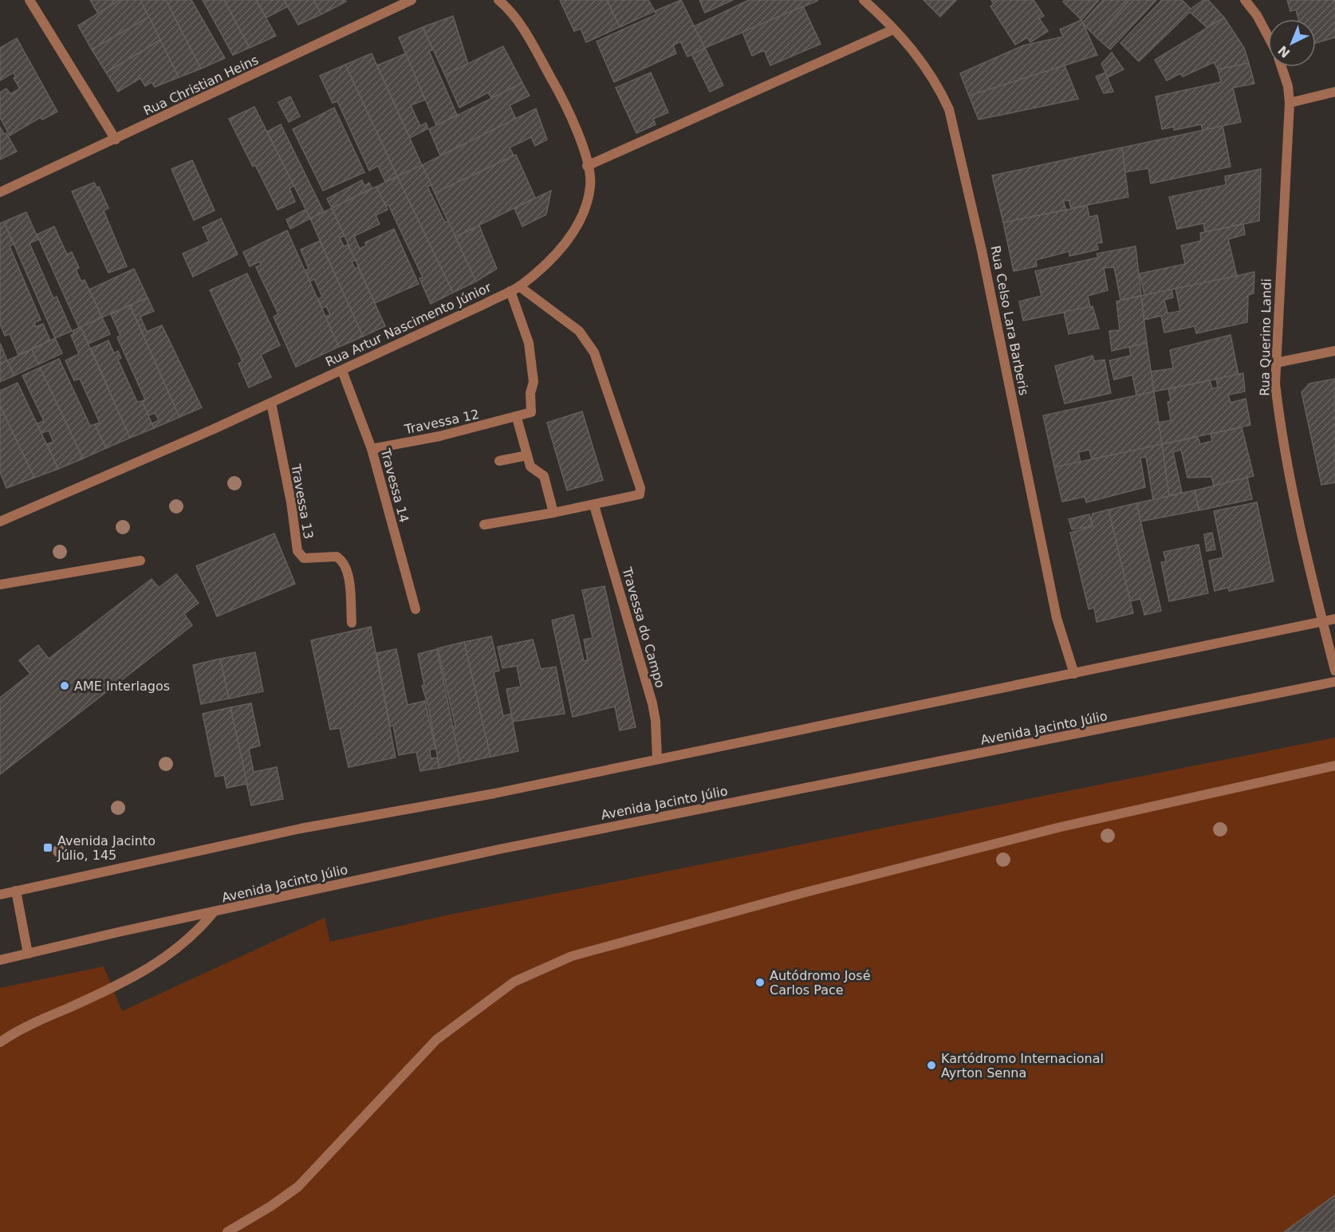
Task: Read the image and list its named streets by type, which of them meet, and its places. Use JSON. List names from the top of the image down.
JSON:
{
  "streets": {
    "street": [
      "Rua Christian Heins",
      "Rua Celso Lara Barberis",
      "Rua Artur Nascimento Júnior",
      "Rua Querino Landi",
      "Travessa 12",
      "Travessa 14",
      "Travessa 13",
      "Travessa do Campo",
      "Avenida Jacinto Júlio"
    ]
  },
  "crossings": [
    ["Rua Artur Nascimento Júnior", "Travessa 14"],
    ["Rua Artur Nascimento Júnior", "Travessa 13"],
    ["Travessa 12", "Travessa 14"]
  ],
  "places": {
    "other": ["AME Interlagos", "Autódromo José Carlos Pace", "Kartódromo Internacional Ayrton Senna"],
    "transit": ["Avenida Jacinto Júlio, 145"]
  },
  "north": "bottom left"
}
